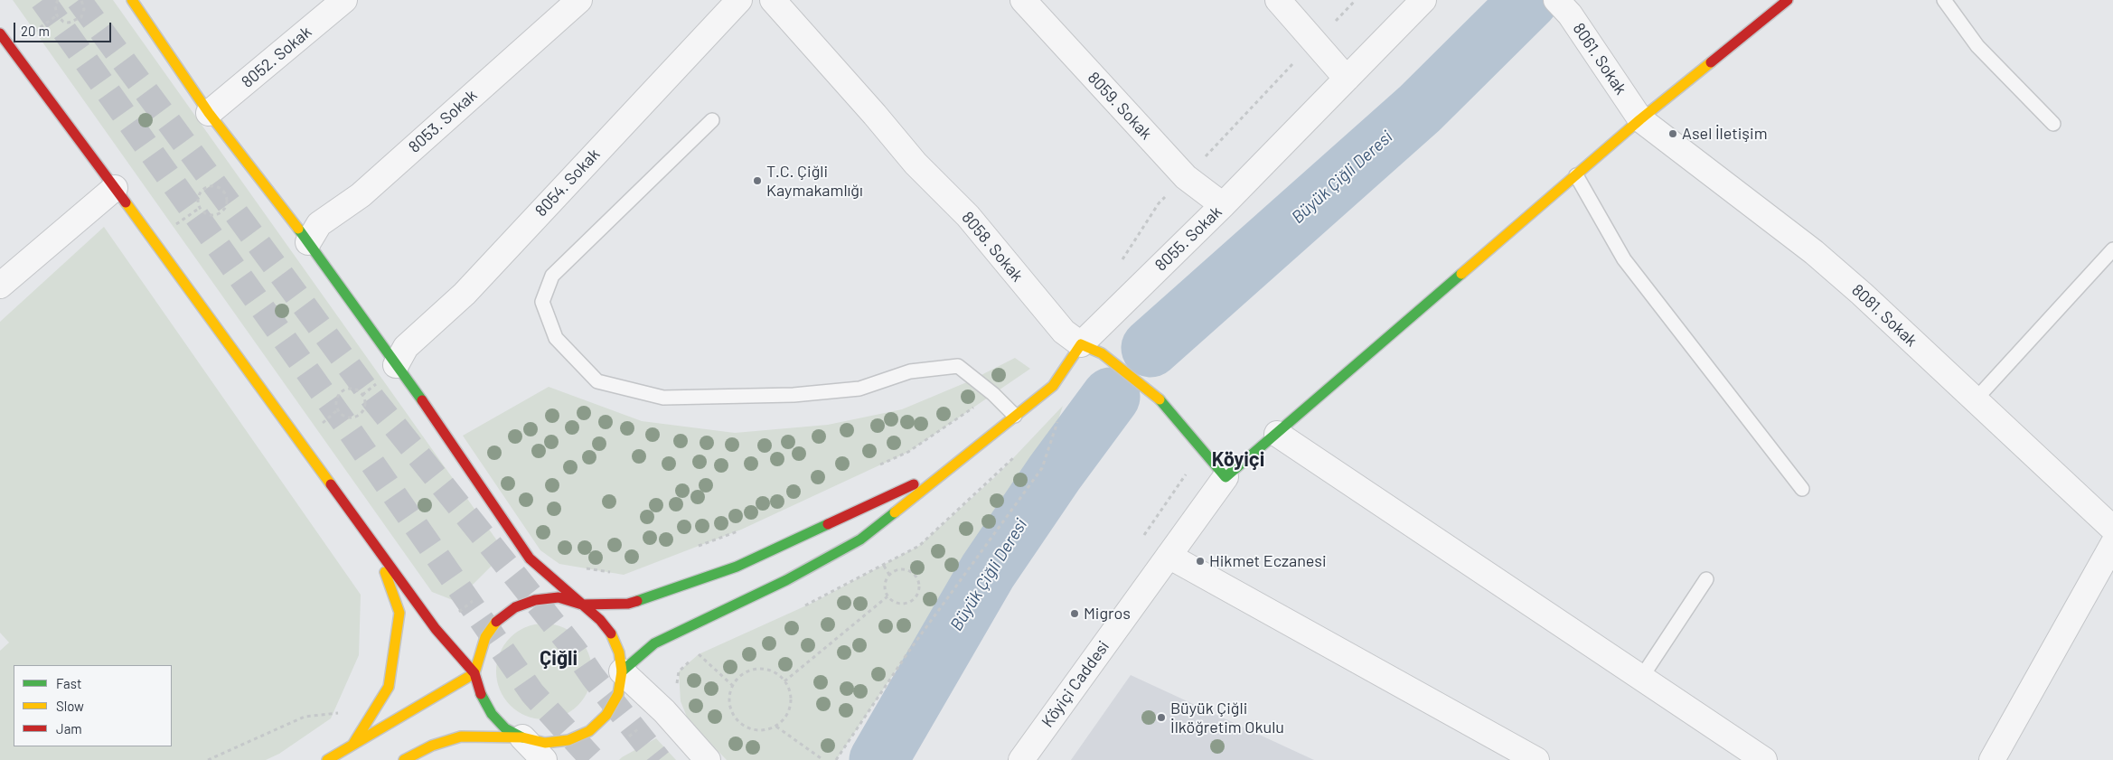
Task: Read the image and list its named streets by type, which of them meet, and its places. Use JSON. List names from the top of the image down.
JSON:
{
  "streets": {
    "street": [
      "8052. Sokak",
      "8061. Sokak",
      "8059. Sokak",
      "8053. Sokak",
      "8054. Sokak",
      "8055. Sokak",
      "8058. Sokak",
      "8081. Sokak",
      "Köyiçi Caddesi"
    ]
  },
  "crossings": [
    ["8061. Sokak", "8081. Sokak"],
    ["8059. Sokak", "8055. Sokak"],
    ["8055. Sokak", "8058. Sokak"],
    ["8058. Sokak", "Köyiçi Caddesi"]
  ],
  "districts": ["Köyiçi", "Çiğli"],
  "water": ["Büyük Çiğli Deresi"],
  "places": [
    "Asel İletişim",
    "T.C. Çiğli Kaymakamlığı",
    "Hikmet Eczanesi",
    "Migros",
    "Büyük Çiğli İlköğretim Okulu"
  ],
  "legend": ["Fast", "Slow", "Jam"],
  "scale_bar": "20 m"
}
